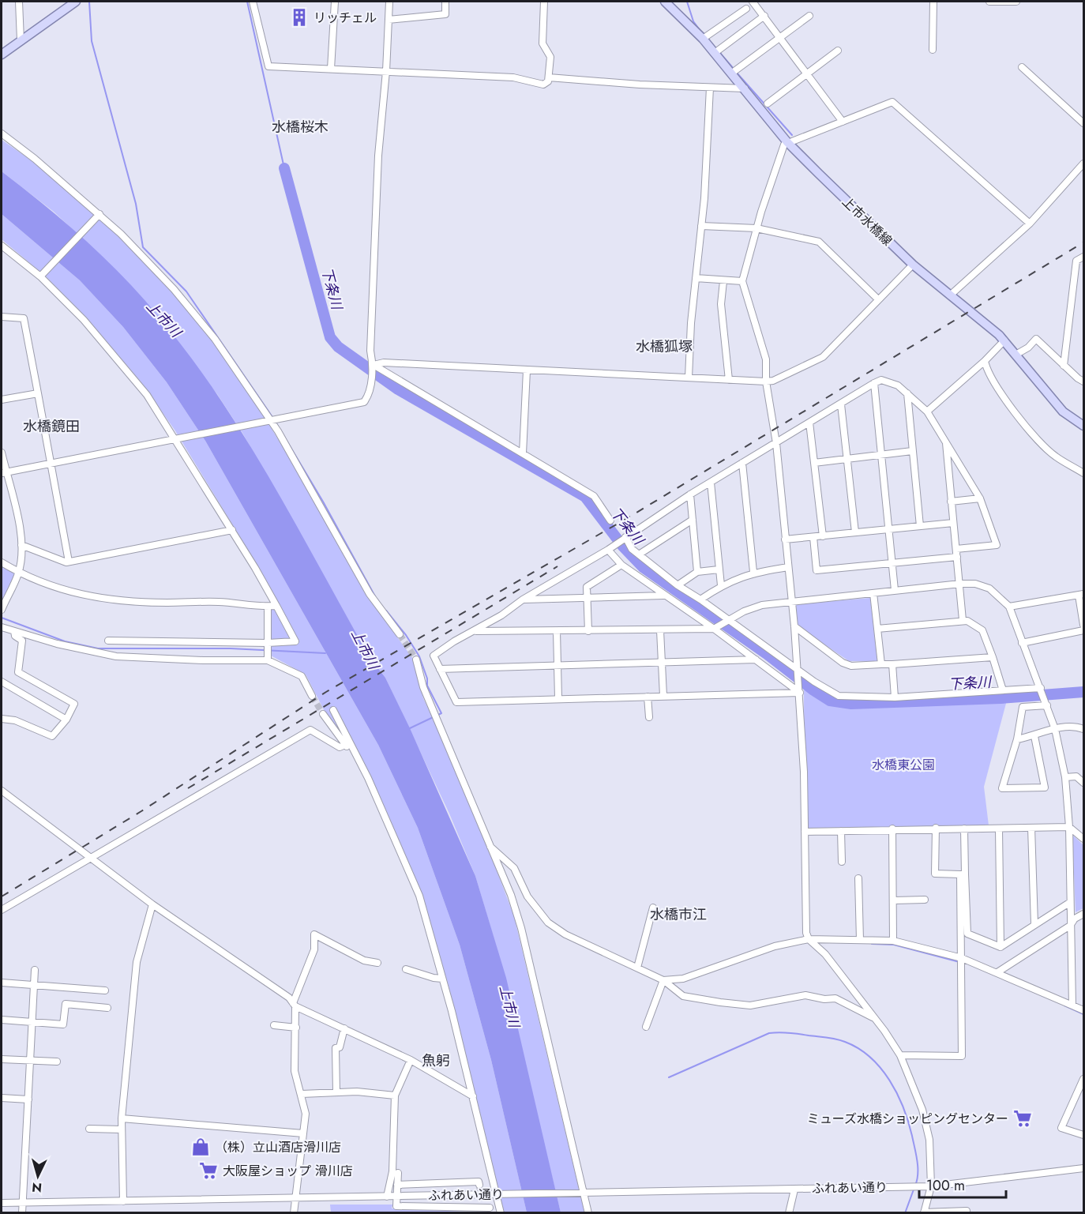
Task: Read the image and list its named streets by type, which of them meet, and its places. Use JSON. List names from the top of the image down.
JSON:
{
  "streets": {
    "main road": ["上市水橋線"],
    "street": ["ふれあい通り"]
  },
  "districts": [
    "水橋桜木",
    "水橋狐塚",
    "水橋鏡田",
    "水橋市江",
    "魚躬"
  ],
  "water": ["下条川", "上市川"],
  "parks": ["水橋東公園"],
  "places": {
    "building": ["リッチェル"],
    "supermarket": ["ミューズ水橋ショッピングセンター", "大阪屋ショップ 滑川店"],
    "shop": ["（株）立山酒店滑川店"]
  },
  "scale_bar": "100 m",
  "north": "bottom"
}
